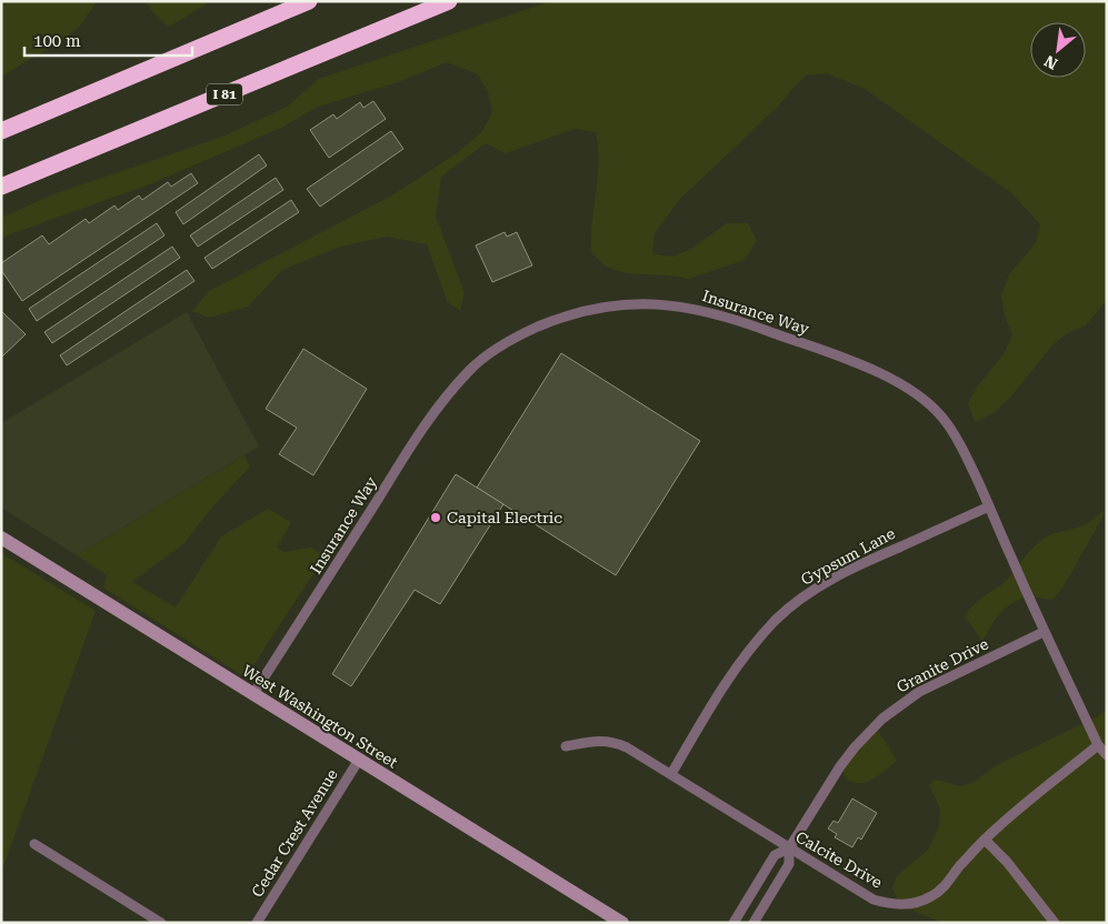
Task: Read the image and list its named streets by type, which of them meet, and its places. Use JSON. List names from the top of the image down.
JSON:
{
  "streets": {
    "highway": ["I 81"],
    "main road": ["West Washington Street"],
    "street": [
      "Insurance Way",
      "Gypsum Lane",
      "Granite Drive",
      "Cedar Crest Avenue",
      "Calcite Drive"
    ]
  },
  "crossings": [
    ["Insurance Way", "Gypsum Lane"],
    ["Insurance Way", "Granite Drive"],
    ["Insurance Way", "West Washington Street"],
    ["Insurance Way", "Calcite Drive"],
    ["Gypsum Lane", "Calcite Drive"],
    ["Granite Drive", "Calcite Drive"],
    ["West Washington Street", "Cedar Crest Avenue"]
  ],
  "places": ["Capital Electric"],
  "scale_bar": "100 m",
  "north": "bottom left"
}
